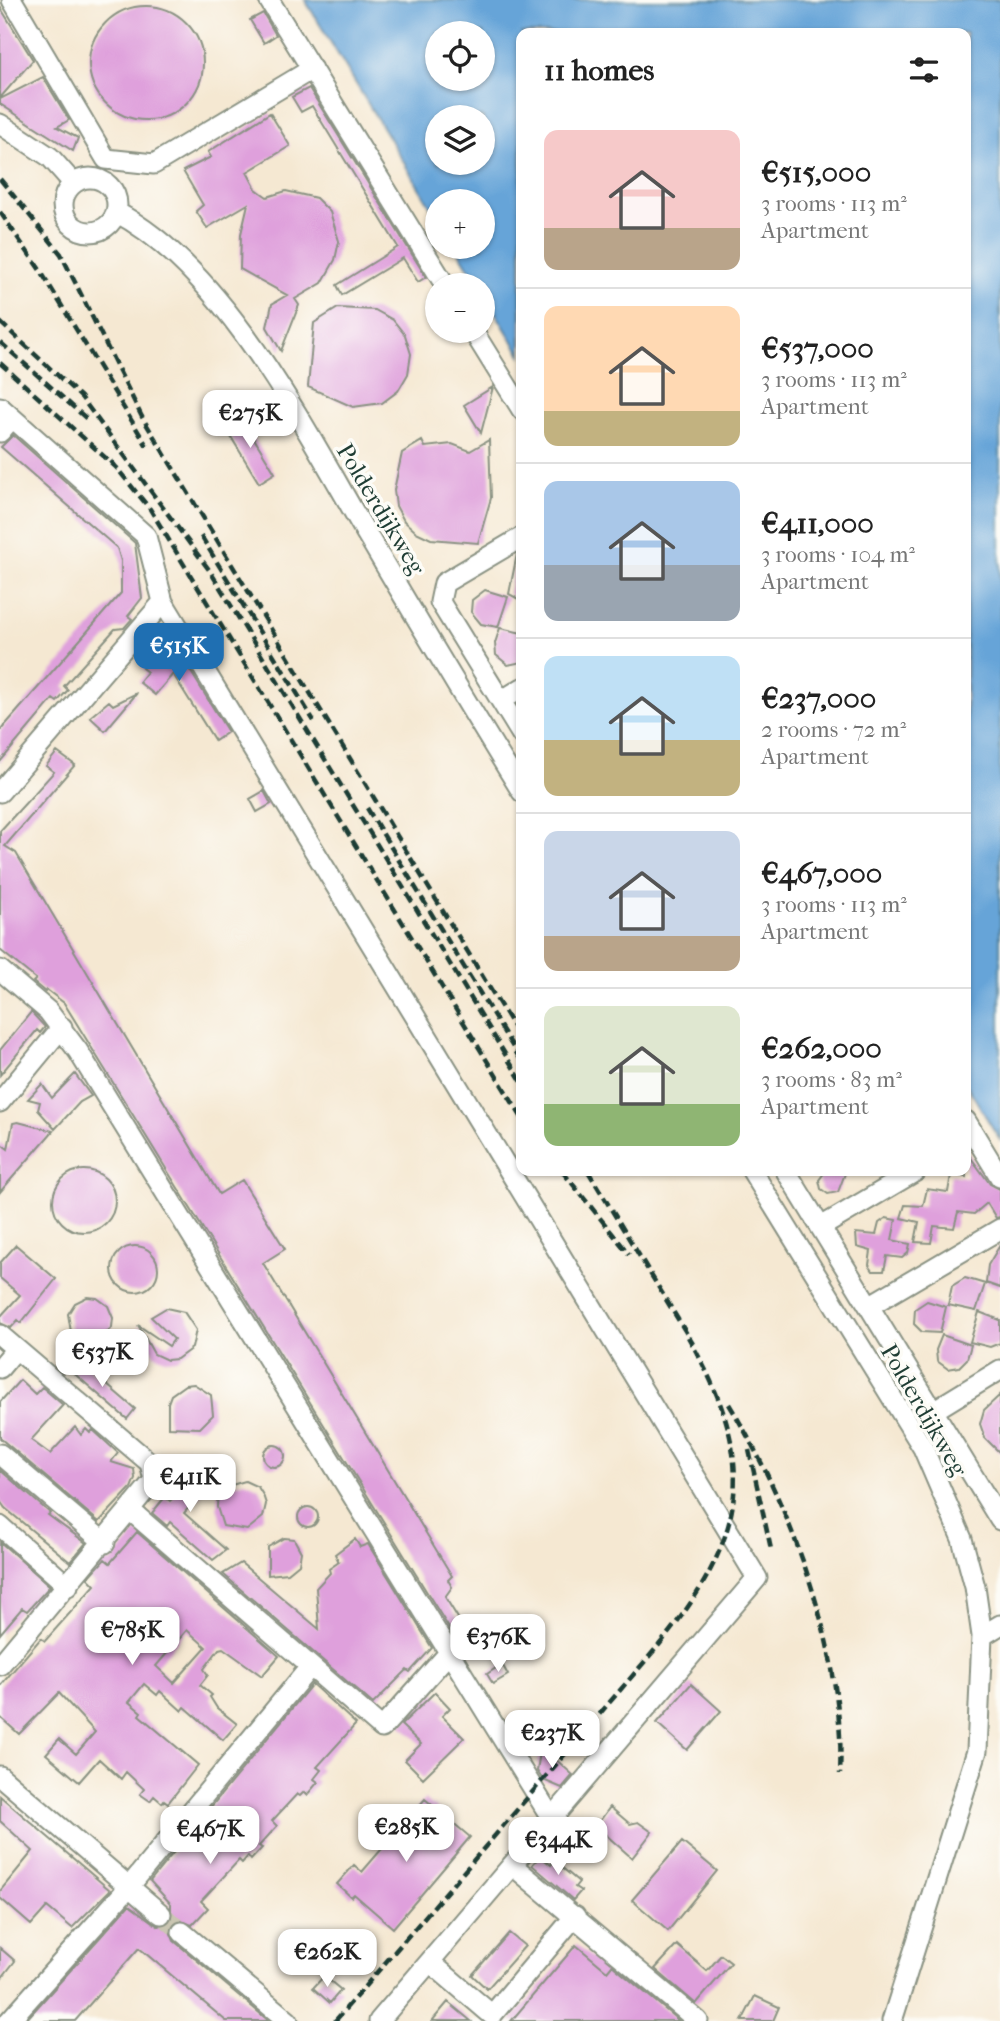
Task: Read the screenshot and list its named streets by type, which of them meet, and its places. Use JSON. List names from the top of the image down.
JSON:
{
  "streets": {
    "street": ["Polderdijkweg"]
  },
  "page": {
    "map_buttons": ["+", "−"],
    "heading": "11 homes",
    "list": [
      {
        "name": "€515,000",
        "note": "3 rooms · 113 m² · Apartment"
      },
      {
        "name": "€537,000",
        "note": "3 rooms · 113 m² · Apartment"
      },
      {
        "name": "€411,000",
        "note": "3 rooms · 104 m² · Apartment"
      },
      {
        "name": "€237,000",
        "note": "2 rooms · 72 m² · Apartment"
      },
      {
        "name": "€467,000",
        "note": "3 rooms · 113 m² · Apartment"
      },
      {
        "name": "€262,000",
        "note": "3 rooms · 83 m² · Apartment"
      }
    ],
    "price": [
      "€275K",
      "€515K",
      "€537K",
      "€411K",
      "€785K",
      "€376K",
      "€237K",
      "€285K",
      "€467K",
      "€344K",
      "€262K"
    ]
  }
}
